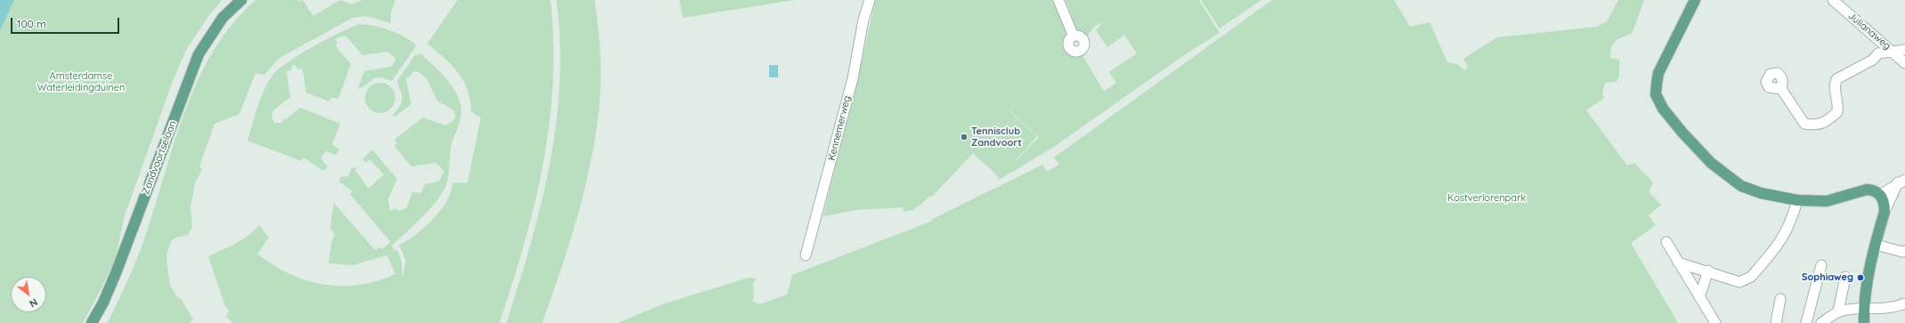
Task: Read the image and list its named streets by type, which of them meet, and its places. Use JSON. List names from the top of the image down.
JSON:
{
  "streets": {
    "main road": ["Zandvoortselaan"],
    "street": ["Julianaweg", "Kennemerweg"]
  },
  "parks": ["Amsterdamse Waterleidingduinen", "Kostverlorenpark"],
  "places": ["Tennisclub Zandvoort", "Sophiaweg"],
  "scale_bar": "100 m",
  "north": "bottom right"
}
